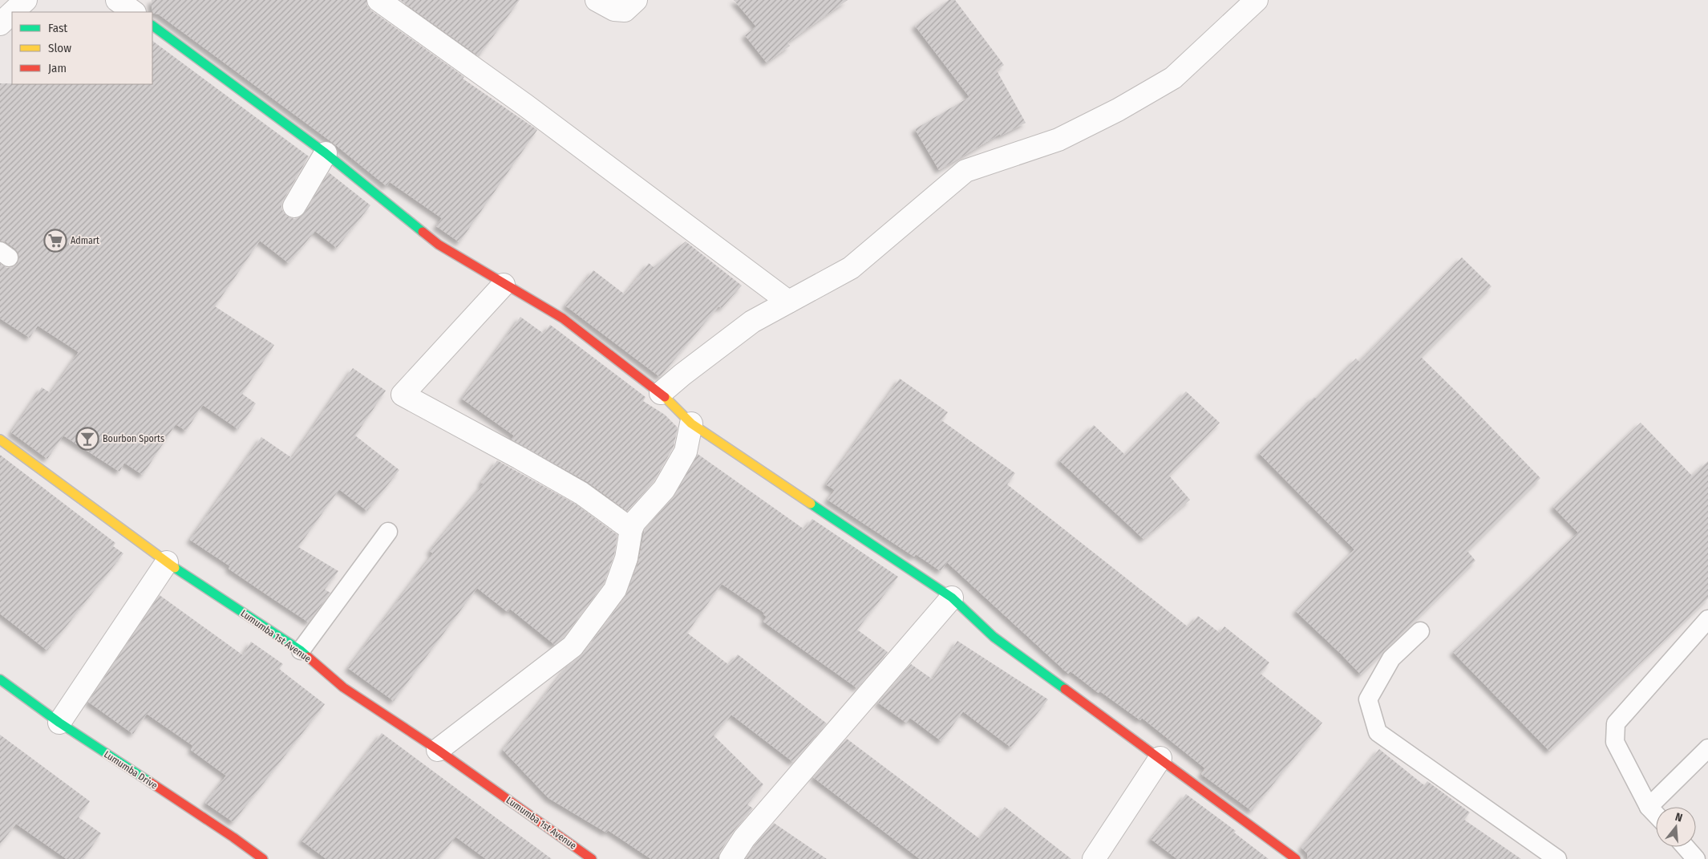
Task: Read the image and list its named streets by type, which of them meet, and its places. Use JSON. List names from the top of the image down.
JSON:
{
  "streets": {
    "street": ["Lumumba 1st Avenue", "Lumumba Drive"]
  },
  "places": {
    "supermarket": ["Admart"],
    "bar": ["Bourbon Sports"]
  },
  "legend": ["Fast", "Slow", "Jam"],
  "north": "top"
}
